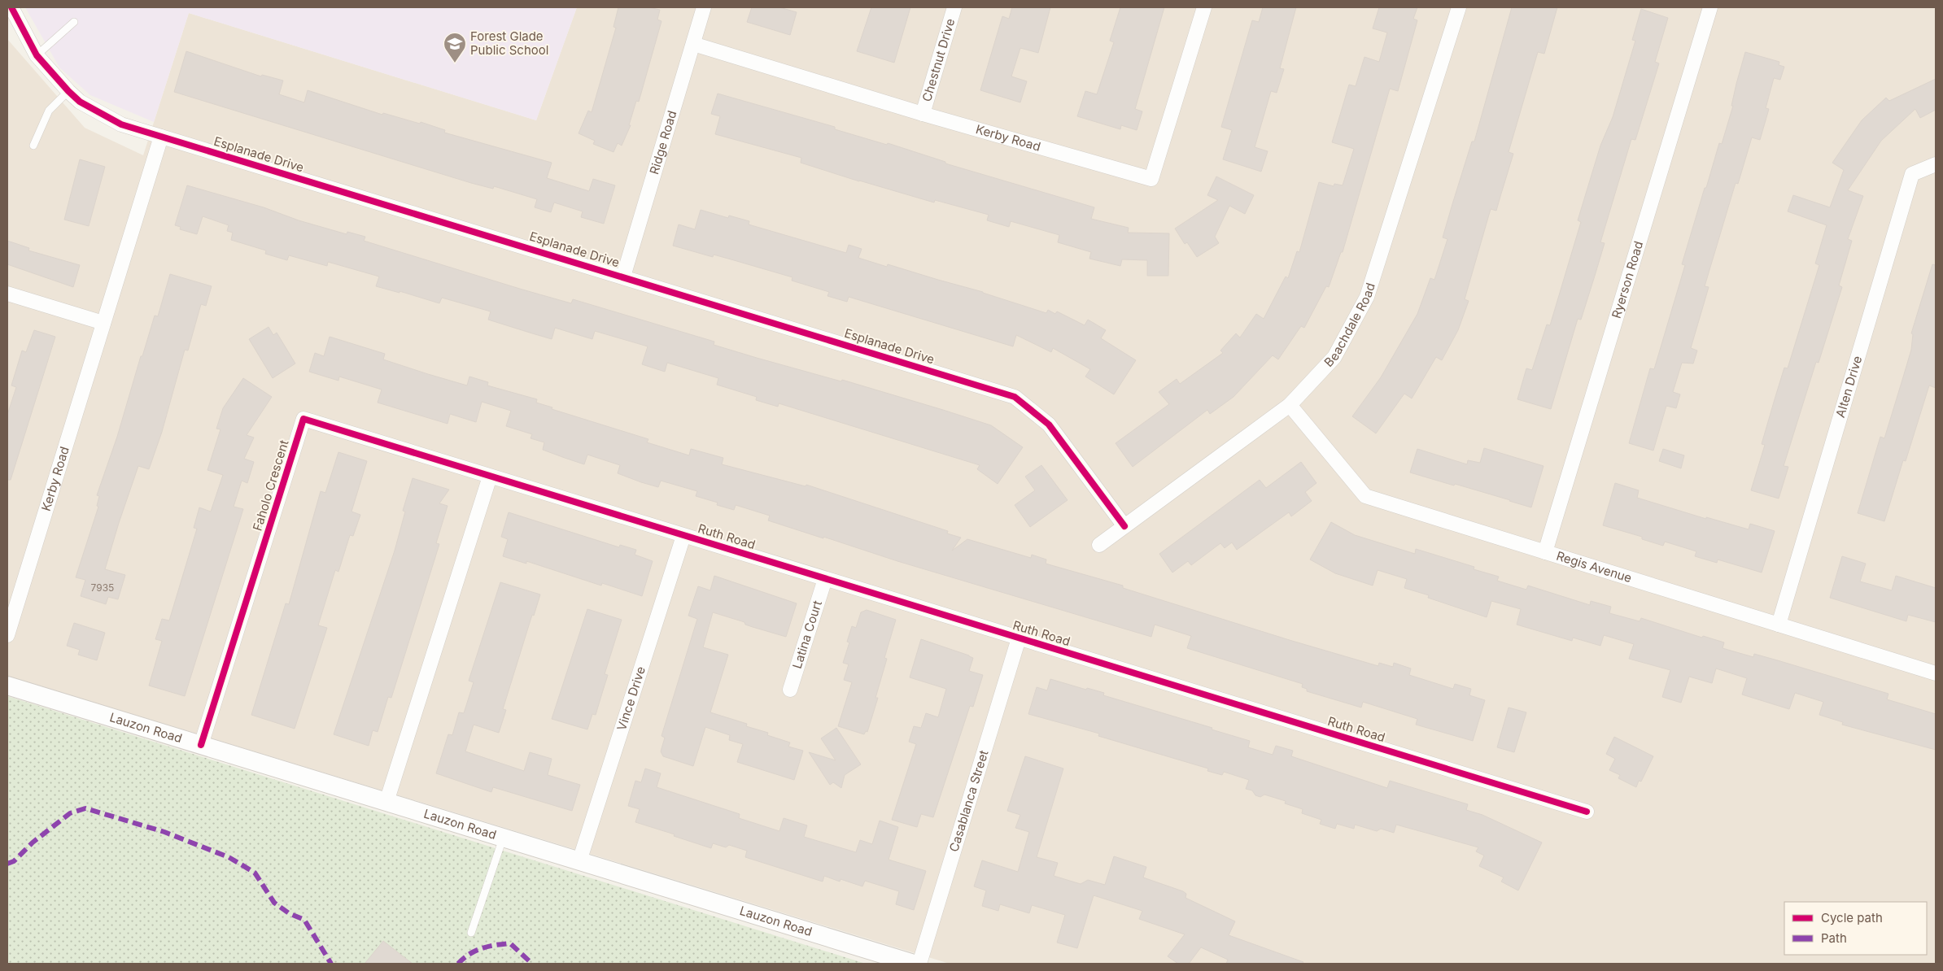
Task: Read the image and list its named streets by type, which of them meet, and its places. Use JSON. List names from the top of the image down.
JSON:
{
  "streets": {
    "street": [
      "Chestnut Drive",
      "Kerby Road",
      "Ridge Road",
      "Esplanade Drive",
      "Ryerson Road",
      "Beachdale Road",
      "Alten Drive",
      "Faholo Crescent",
      "Ruth Road",
      "Regis Avenue",
      "Latina Court",
      "Vince Drive",
      "Lauzon Road",
      "Casablanca Street"
    ]
  },
  "crossings": [
    ["Chestnut Drive", "Kerby Road"],
    ["Kerby Road", "Ridge Road"],
    ["Kerby Road", "Esplanade Drive"],
    ["Ridge Road", "Esplanade Drive"],
    ["Esplanade Drive", "Beachdale Road"],
    ["Ryerson Road", "Regis Avenue"],
    ["Beachdale Road", "Regis Avenue"],
    ["Alten Drive", "Regis Avenue"],
    ["Faholo Crescent", "Ruth Road"],
    ["Faholo Crescent", "Lauzon Road"],
    ["Ruth Road", "Latina Court"],
    ["Ruth Road", "Vince Drive"],
    ["Ruth Road", "Casablanca Street"],
    ["Vince Drive", "Lauzon Road"]
  ],
  "places": {
    "school or university": ["Forest Glade Public School"]
  },
  "house_numbers": ["7935"],
  "legend": ["Cycle path", "Path"]
}
